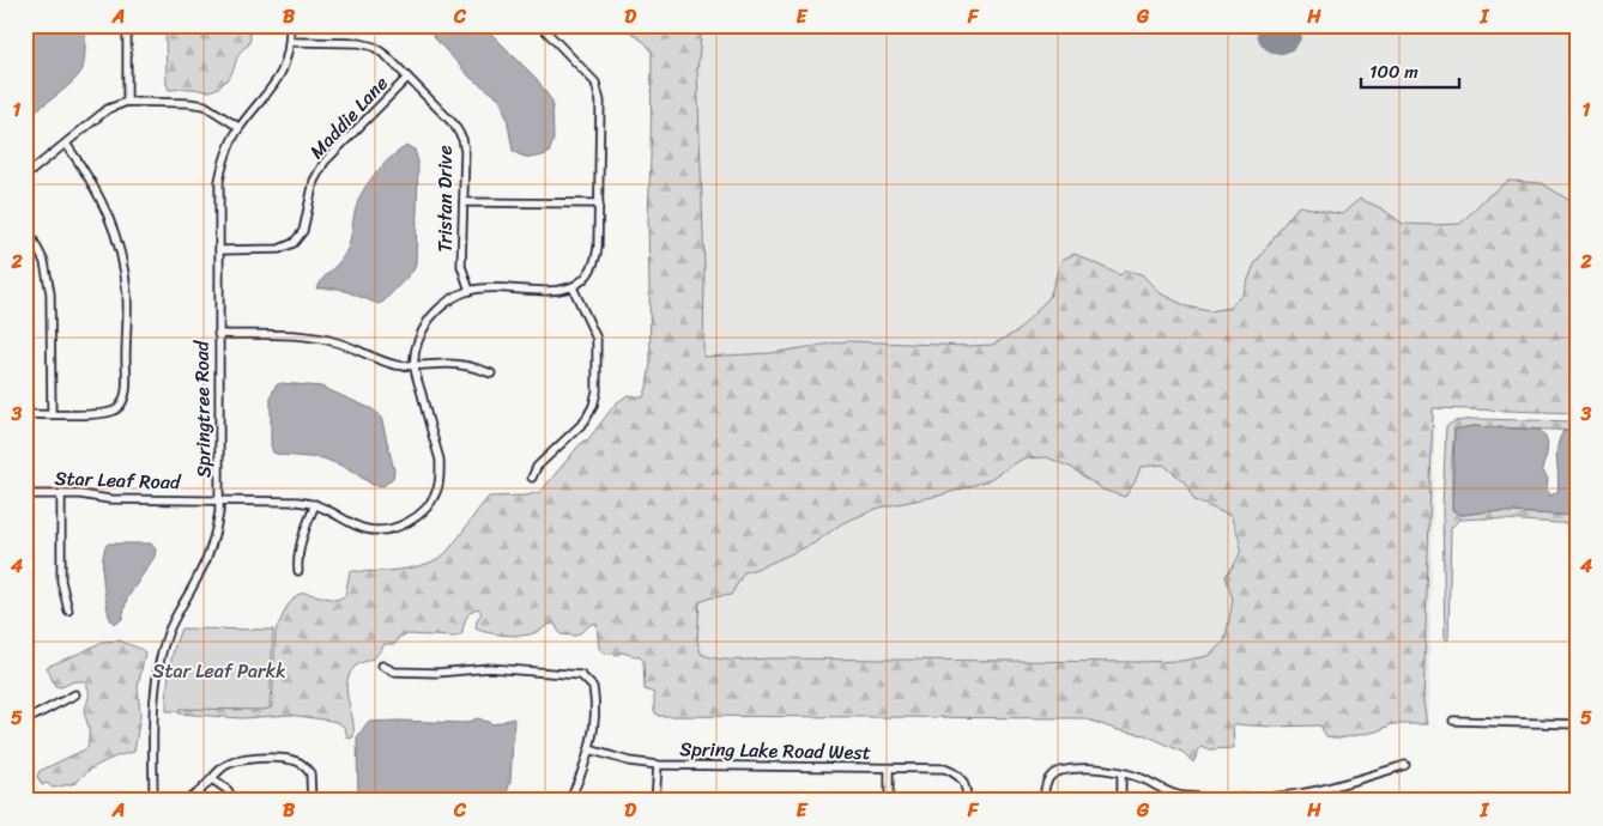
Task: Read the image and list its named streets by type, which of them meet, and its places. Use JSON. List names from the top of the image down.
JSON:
{
  "streets": {
    "street": [
      "Maddie Lane",
      "Tristan Drive",
      "Springtree Road",
      "Star Leaf Road",
      "Spring Lake Road West"
    ]
  },
  "crossings": [
    ["Maddie Lane", "Tristan Drive"],
    ["Maddie Lane", "Springtree Road"],
    ["Tristan Drive", "Springtree Road"],
    ["Springtree Road", "Star Leaf Road"]
  ],
  "parks": ["Star Leaf Parkk"],
  "scale_bar": "100 m",
  "grid": {
    "columns": [
      "A",
      "B",
      "C",
      "D",
      "E",
      "F",
      "G",
      "H",
      "I"
    ],
    "rows": [
      "1",
      "2",
      "3",
      "4",
      "5"
    ]
  }
}
